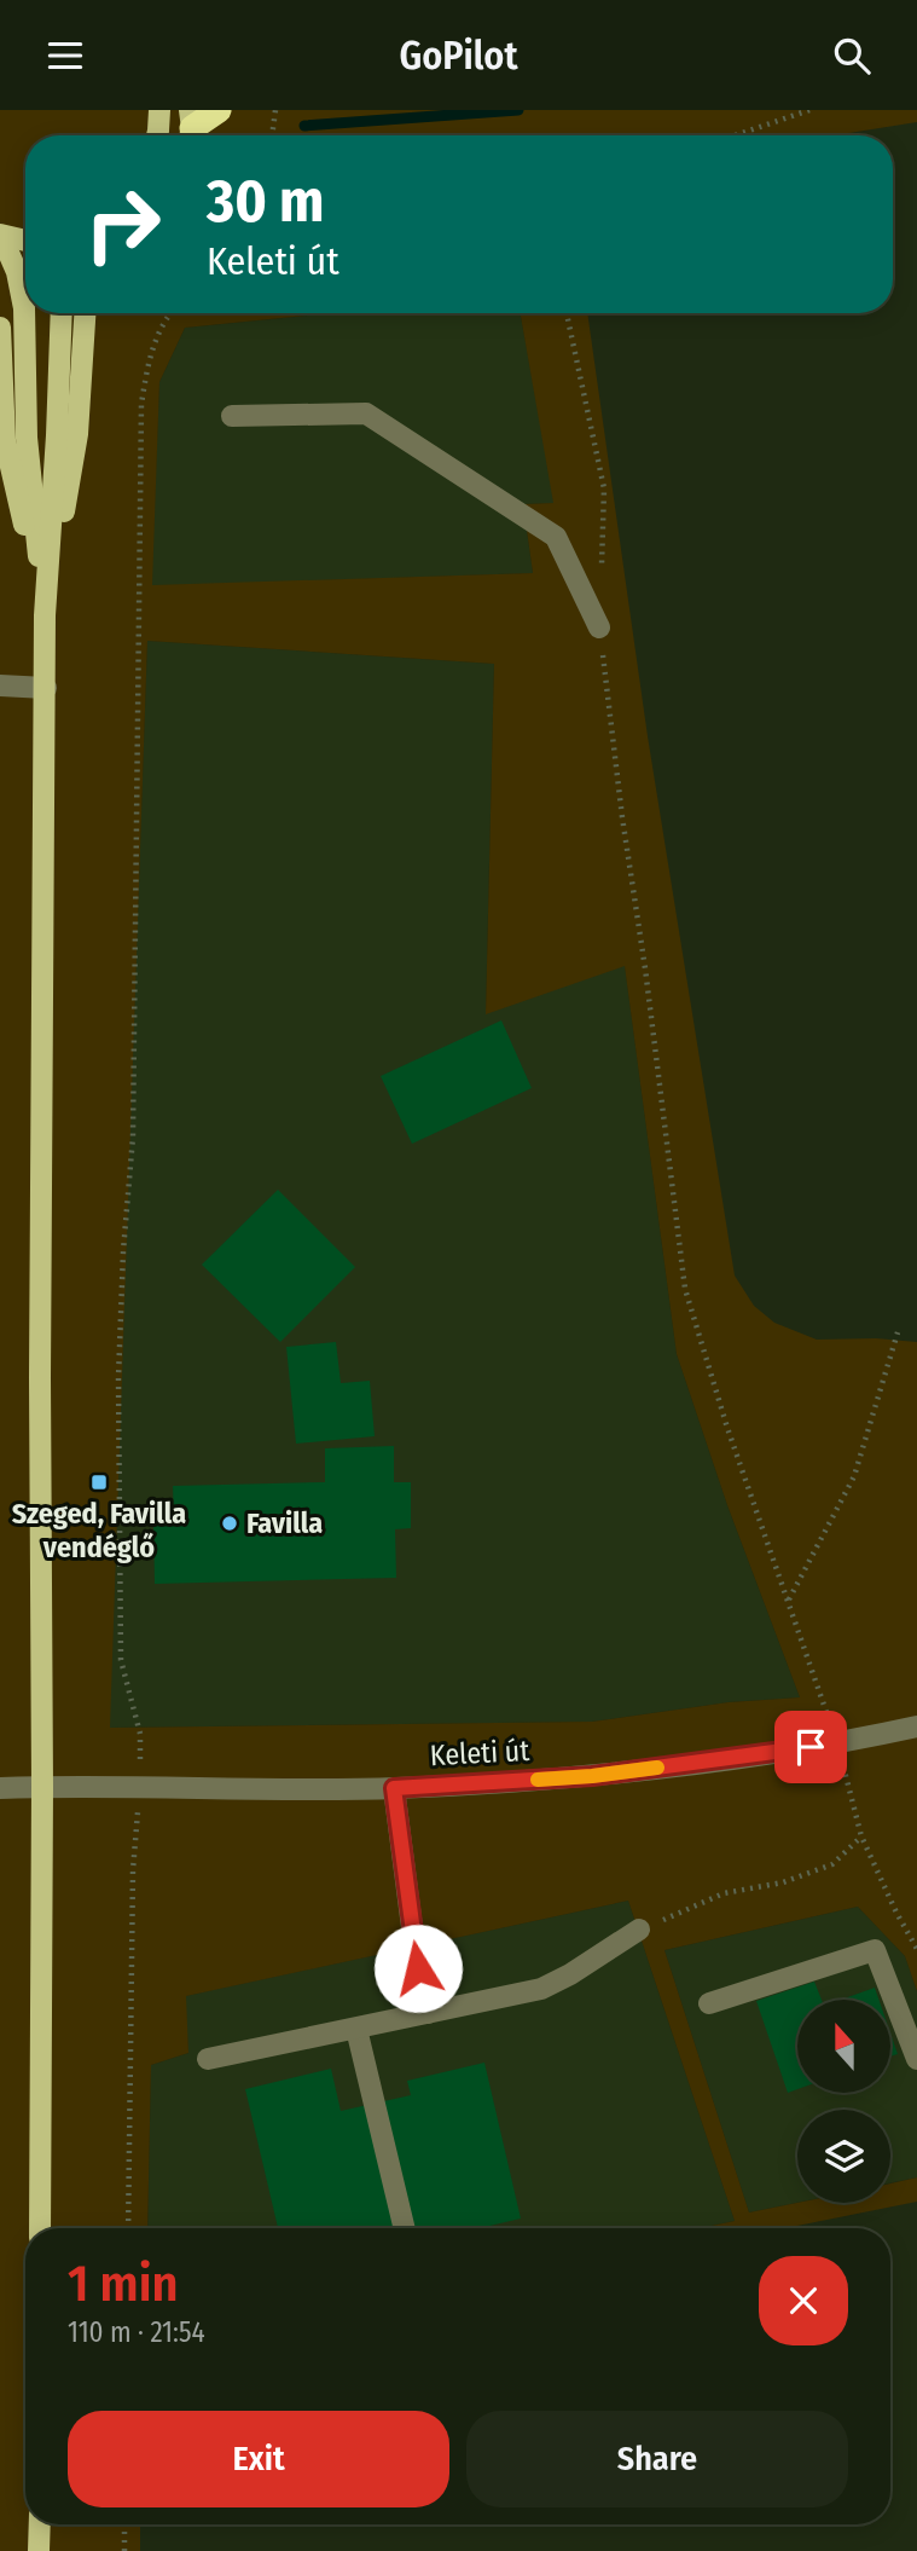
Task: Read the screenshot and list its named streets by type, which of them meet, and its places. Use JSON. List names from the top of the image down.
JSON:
{
  "streets": {
    "street": ["Keleti út"]
  },
  "places": {
    "transit": ["Szeged, Favilla vendéglő"],
    "other": ["Favilla"]
  },
  "north": "top",
  "page": {
    "header": "GoPilot",
    "turn": ["30 m", "Keleti út"],
    "heading": ["1 min", "110 m · 21:54"],
    "buttons": ["Exit", "Share"]
  }
}
